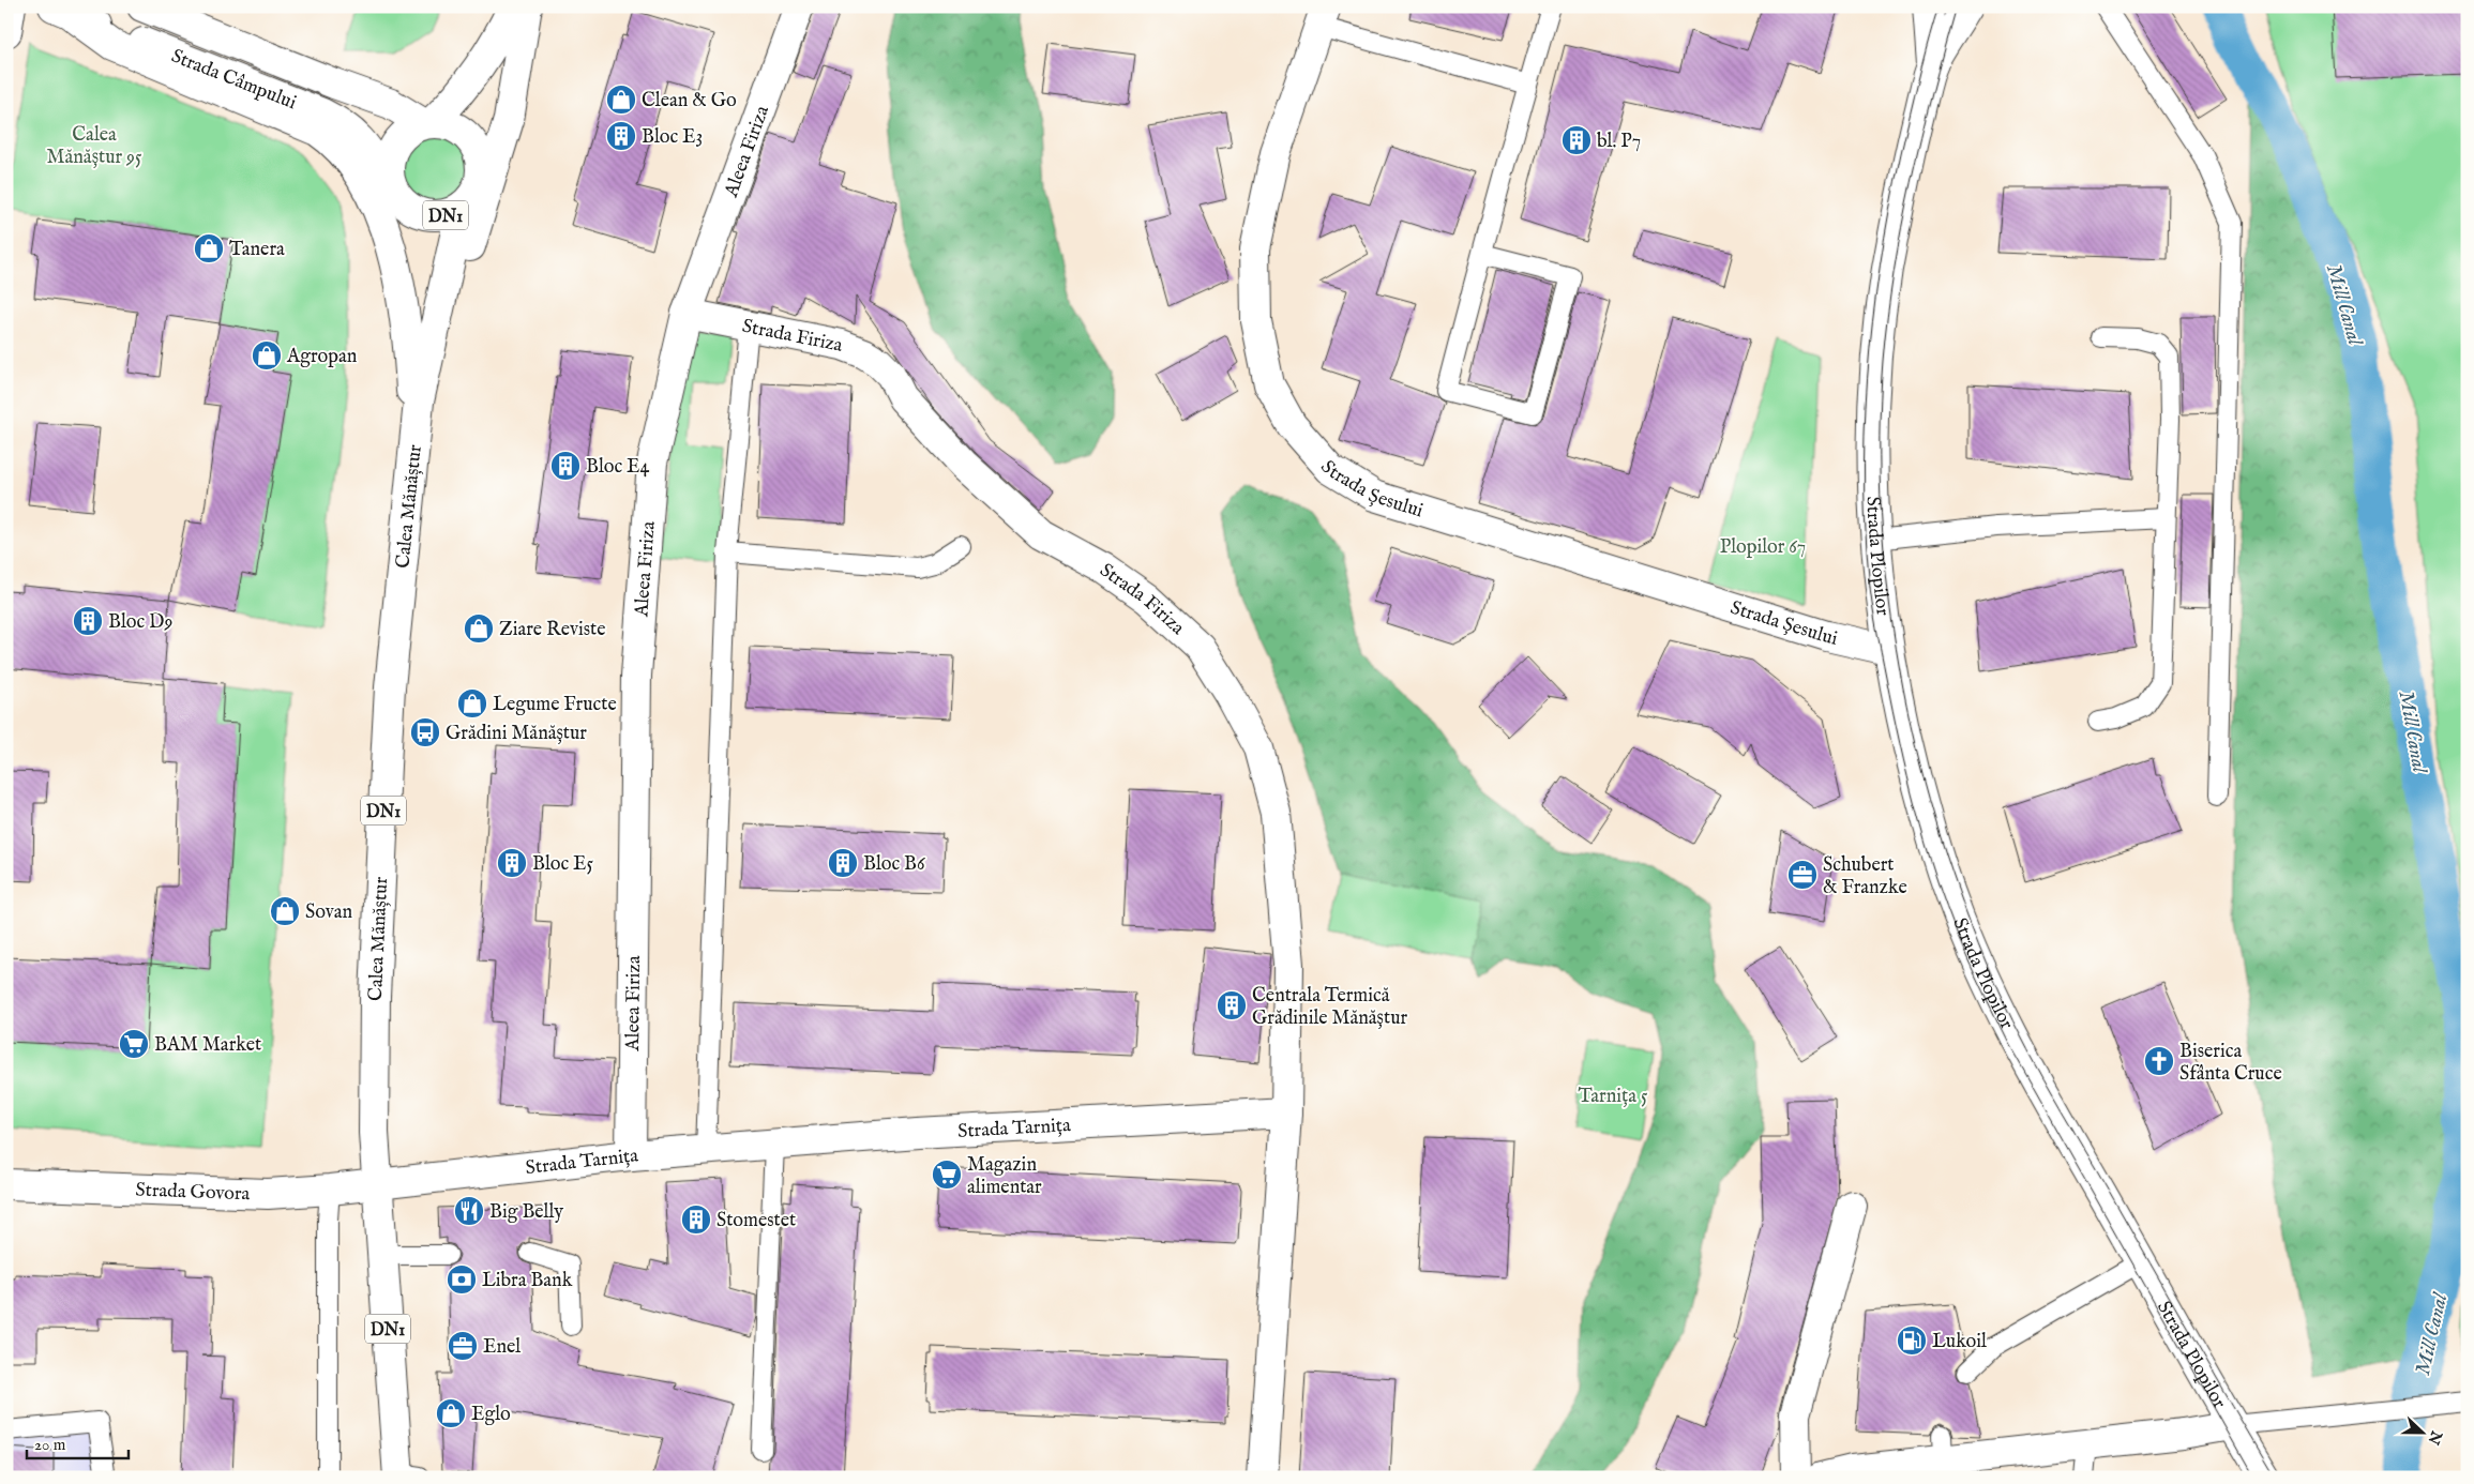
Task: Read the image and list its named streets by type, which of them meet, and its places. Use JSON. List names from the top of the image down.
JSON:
{
  "streets": {
    "street": [
      "Strada Câmpului",
      "Aleea Firiza",
      "DN1",
      "Strada Firiza",
      "Strada Șesului",
      "Calea Mănăștur",
      "Strada Plopilor",
      "Strada Tarnița",
      "Strada Govora"
    ]
  },
  "crossings": [
    ["Strada Câmpului", "DN1"],
    ["Strada Câmpului", "Calea Mănăștur"],
    ["Aleea Firiza", "Strada Firiza"],
    ["Aleea Firiza", "Strada Tarnița"],
    ["DN1", "Calea Mănăștur"],
    ["Strada Firiza", "Strada Tarnița"],
    ["Strada Șesului", "Strada Plopilor"],
    ["Calea Mănăștur", "Strada Tarnița"],
    ["Calea Mănăștur", "Strada Govora"],
    ["Strada Tarnița", "Strada Govora"]
  ],
  "water": ["Mill Canal"],
  "parks": ["Calea Mănăștur 95", "Plopilor 67", "Tarnița 5"],
  "places": {
    "shop": [
      "Clean & Go",
      "Tanera",
      "Agropan",
      "Ziare Reviste",
      "Legume Fructe",
      "Sovan",
      "Eglo"
    ],
    "building": [
      "Bloc E3",
      "bl. P7",
      "Bloc E4",
      "Bloc D9",
      "Bloc E5",
      "Bloc B6",
      "Centrala Termică Grădinile Mănăștur",
      "Stomestet"
    ],
    "bus stop": ["Grădini Mănăștur"],
    "office": ["Schubert & Franzke", "Enel"],
    "supermarket": ["BAM Market", "Magazin alimentar"],
    "church": ["Biserica Sfânta Cruce"],
    "restaurant": ["Big Belly"],
    "bank": ["Libra Bank"],
    "fuel station": ["Lukoil"]
  },
  "scale_bar": "20 m",
  "north": "right"
}
